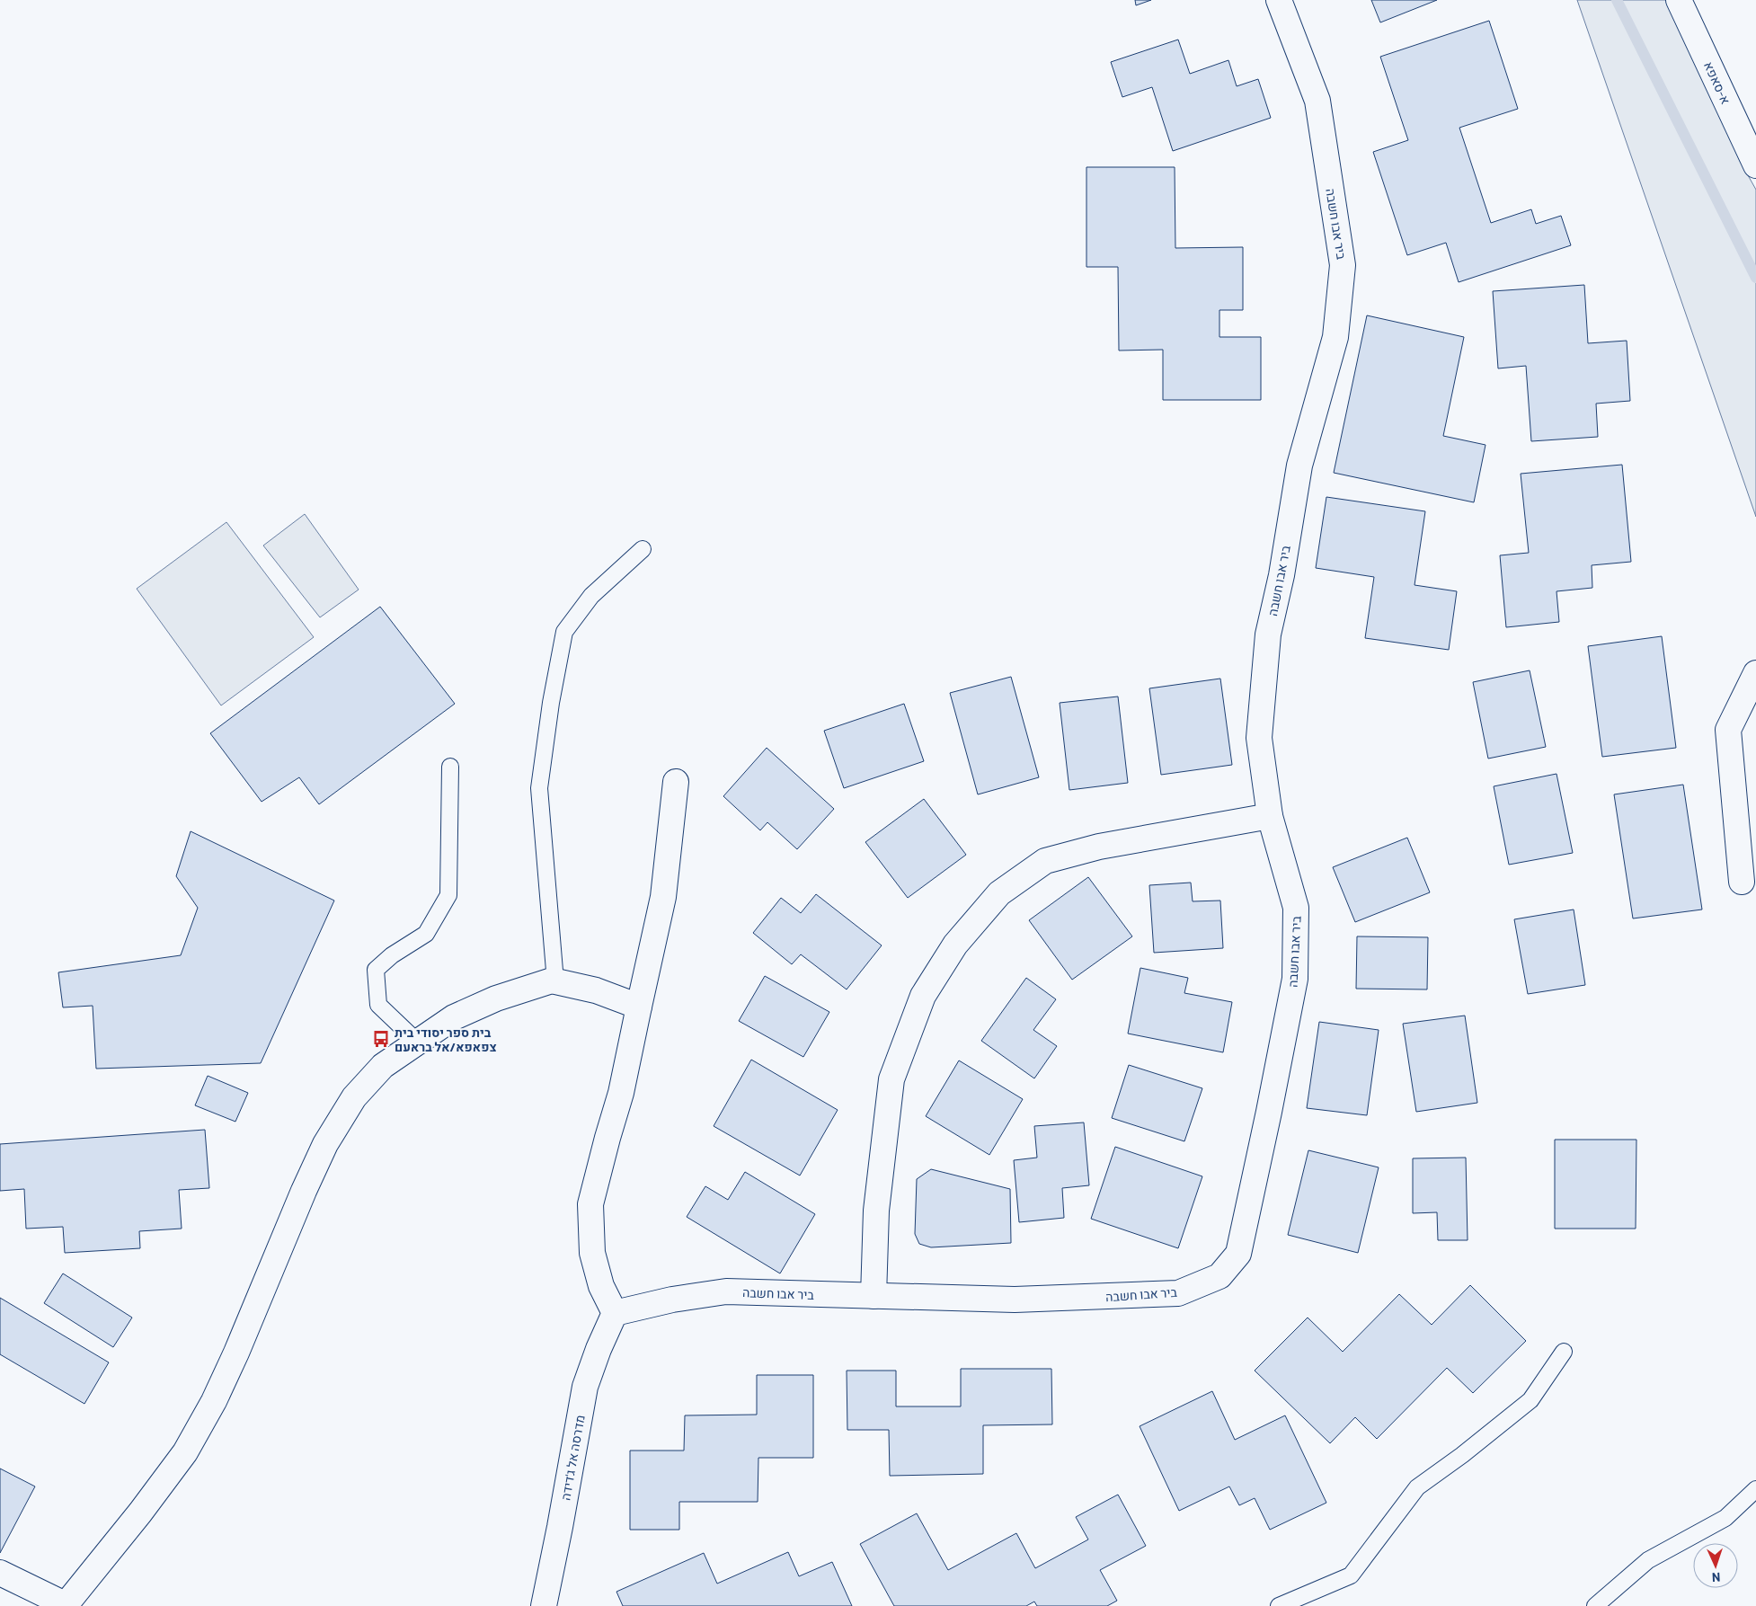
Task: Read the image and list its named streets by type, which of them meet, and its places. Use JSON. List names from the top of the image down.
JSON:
{
  "streets": {
    "street": ["א-סאפא", "ביר אבו חשבה", "מדרסה אל ג'דידה"]
  },
  "crossings": [
    ["ביר אבו חשבה", "מדרסה אל ג'דידה"]
  ],
  "places": {
    "bus stop": ["בית ספר יסודי בית צפאפא/אל בראעם"]
  },
  "north": "bottom"
}
